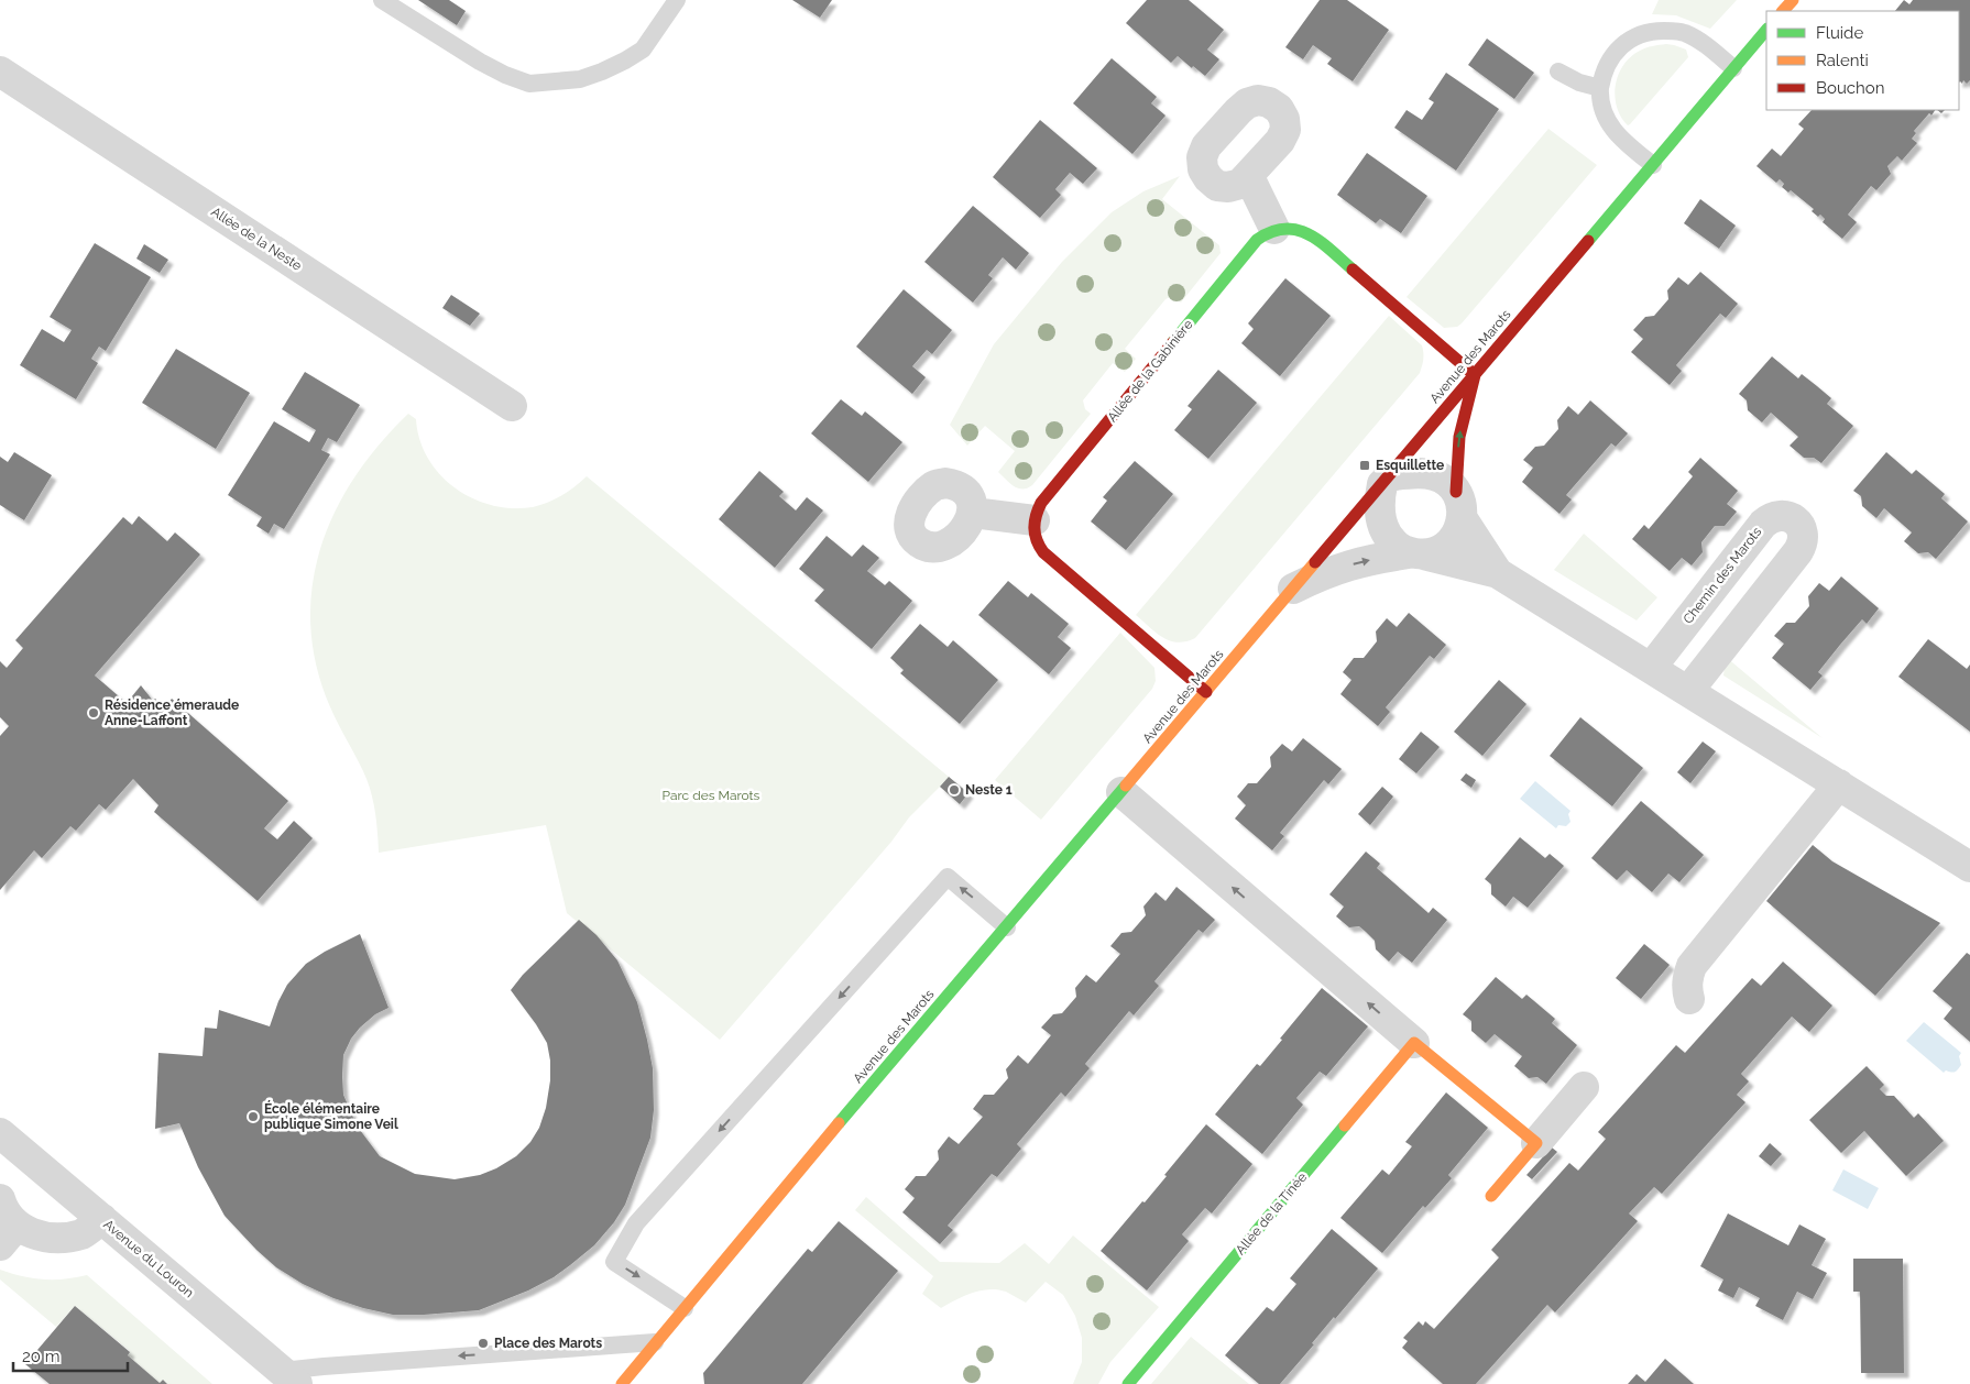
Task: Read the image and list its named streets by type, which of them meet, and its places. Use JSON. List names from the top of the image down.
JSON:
{
  "streets": {
    "street": [
      "Allée de la Neste",
      "Avenue des Marots",
      "Allée de la Gabinière",
      "Chemin des Marots",
      "Allée de la Tinée",
      "Avenue du Louron"
    ]
  },
  "parks": ["Parc des Marots"],
  "places": {
    "transit": ["Esquillette"],
    "other": [
      "Résidence émeraude Anne-Laffont",
      "Neste 1",
      "École élémentaire publique Simone Veil",
      "Place des Marots"
    ]
  },
  "legend": ["Fluide", "Ralenti", "Bouchon"],
  "scale_bar": "20 m"
}
